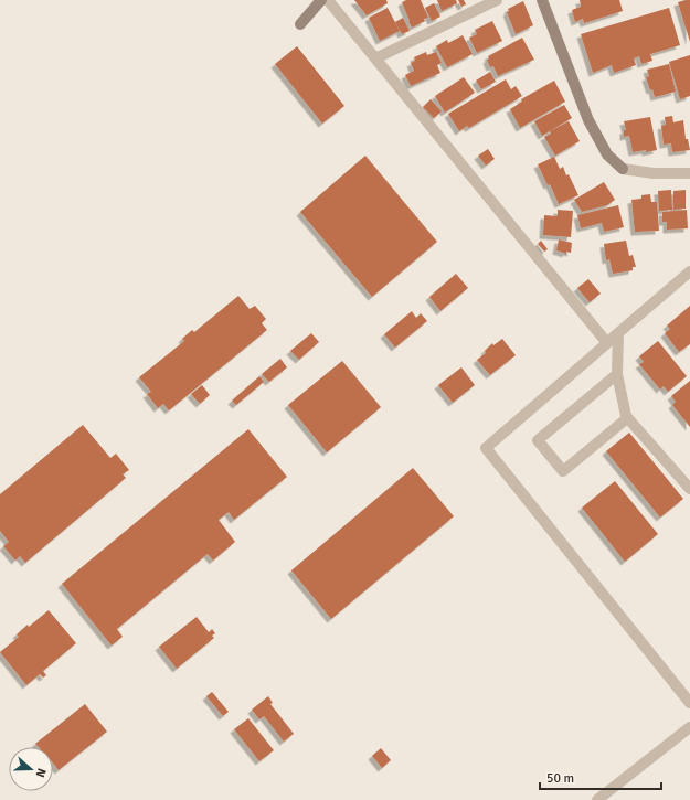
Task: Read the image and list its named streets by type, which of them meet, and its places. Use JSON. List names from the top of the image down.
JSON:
{
  "scale_bar": "50 m",
  "north": "right"
}
